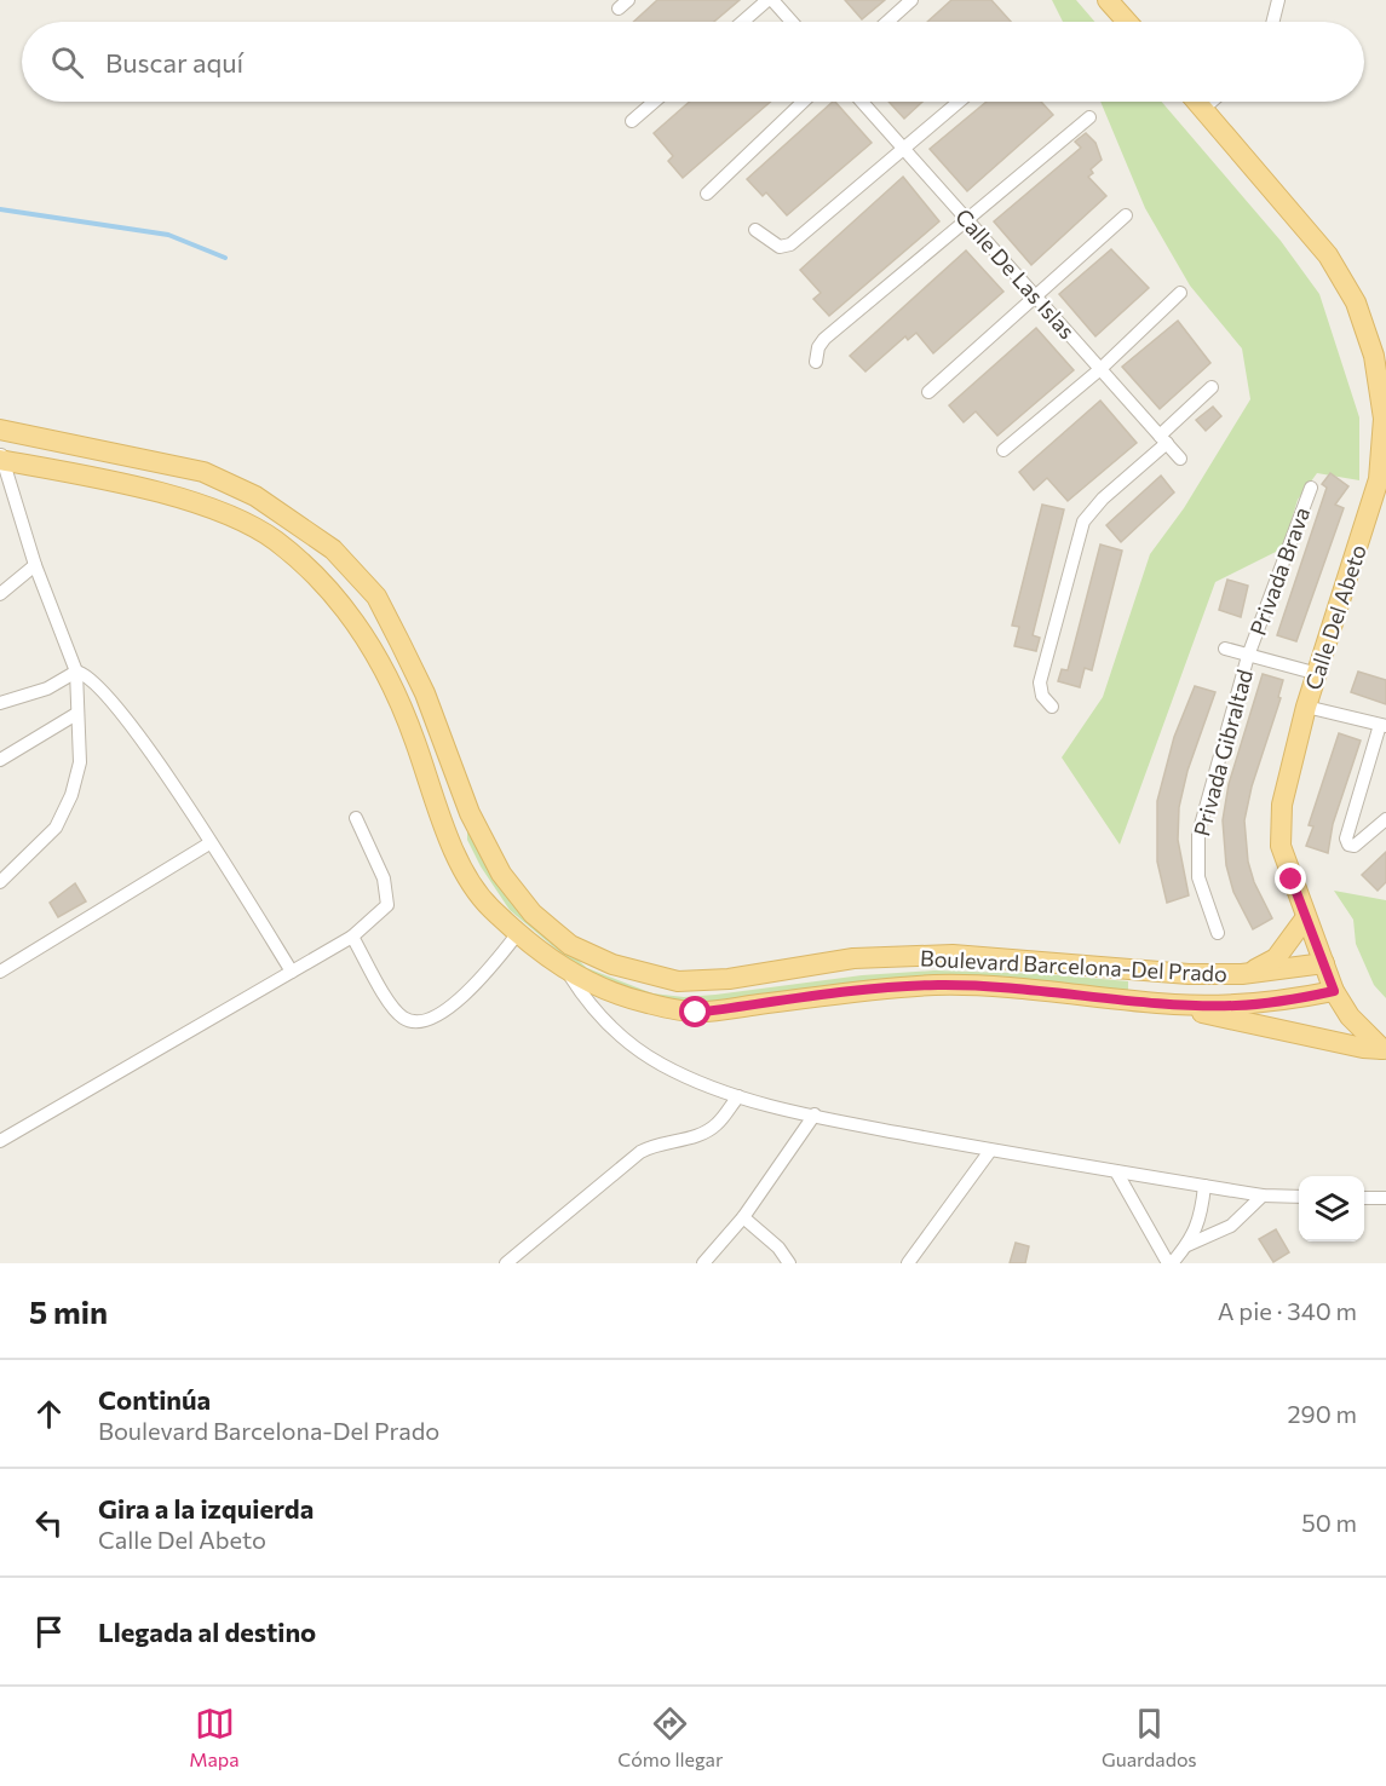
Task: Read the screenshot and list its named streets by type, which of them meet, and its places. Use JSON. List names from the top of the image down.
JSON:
{
  "streets": {
    "main road": ["Calle Del Abeto", "Boulevard Barcelona-Del Prado"],
    "street": ["Calle De Las Islas", "Privada Brava", "Privada Gibraltad"]
  },
  "crossings": [
    ["Privada Brava", "Privada Gibraltad"],
    ["Calle Del Abeto", "Boulevard Barcelona-Del Prado"]
  ],
  "page": {
    "search": "Buscar aquí",
    "heading": ["5 min", "A pie · 340 m"],
    "list": [
      ["Continúa", "Boulevard Barcelona-Del Prado", "290 m"],
      ["Gira a la izquierda", "Calle Del Abeto", "50 m"],
      "Llegada al destino"
    ],
    "nav": ["Mapa", "Cómo llegar", "Guardados"]
  }
}
